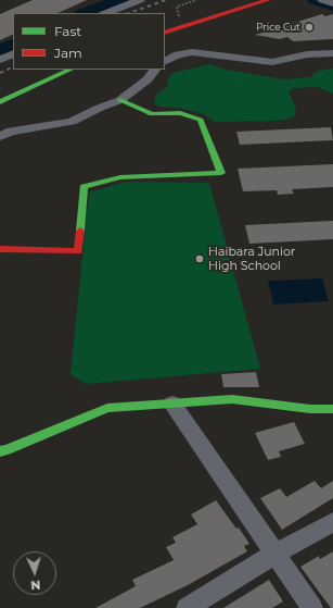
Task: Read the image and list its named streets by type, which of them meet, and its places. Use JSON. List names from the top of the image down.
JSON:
{
  "places": ["Price Cut", "Haibara Junior High School"],
  "legend": ["Fast", "Jam"],
  "north": "bottom"
}
